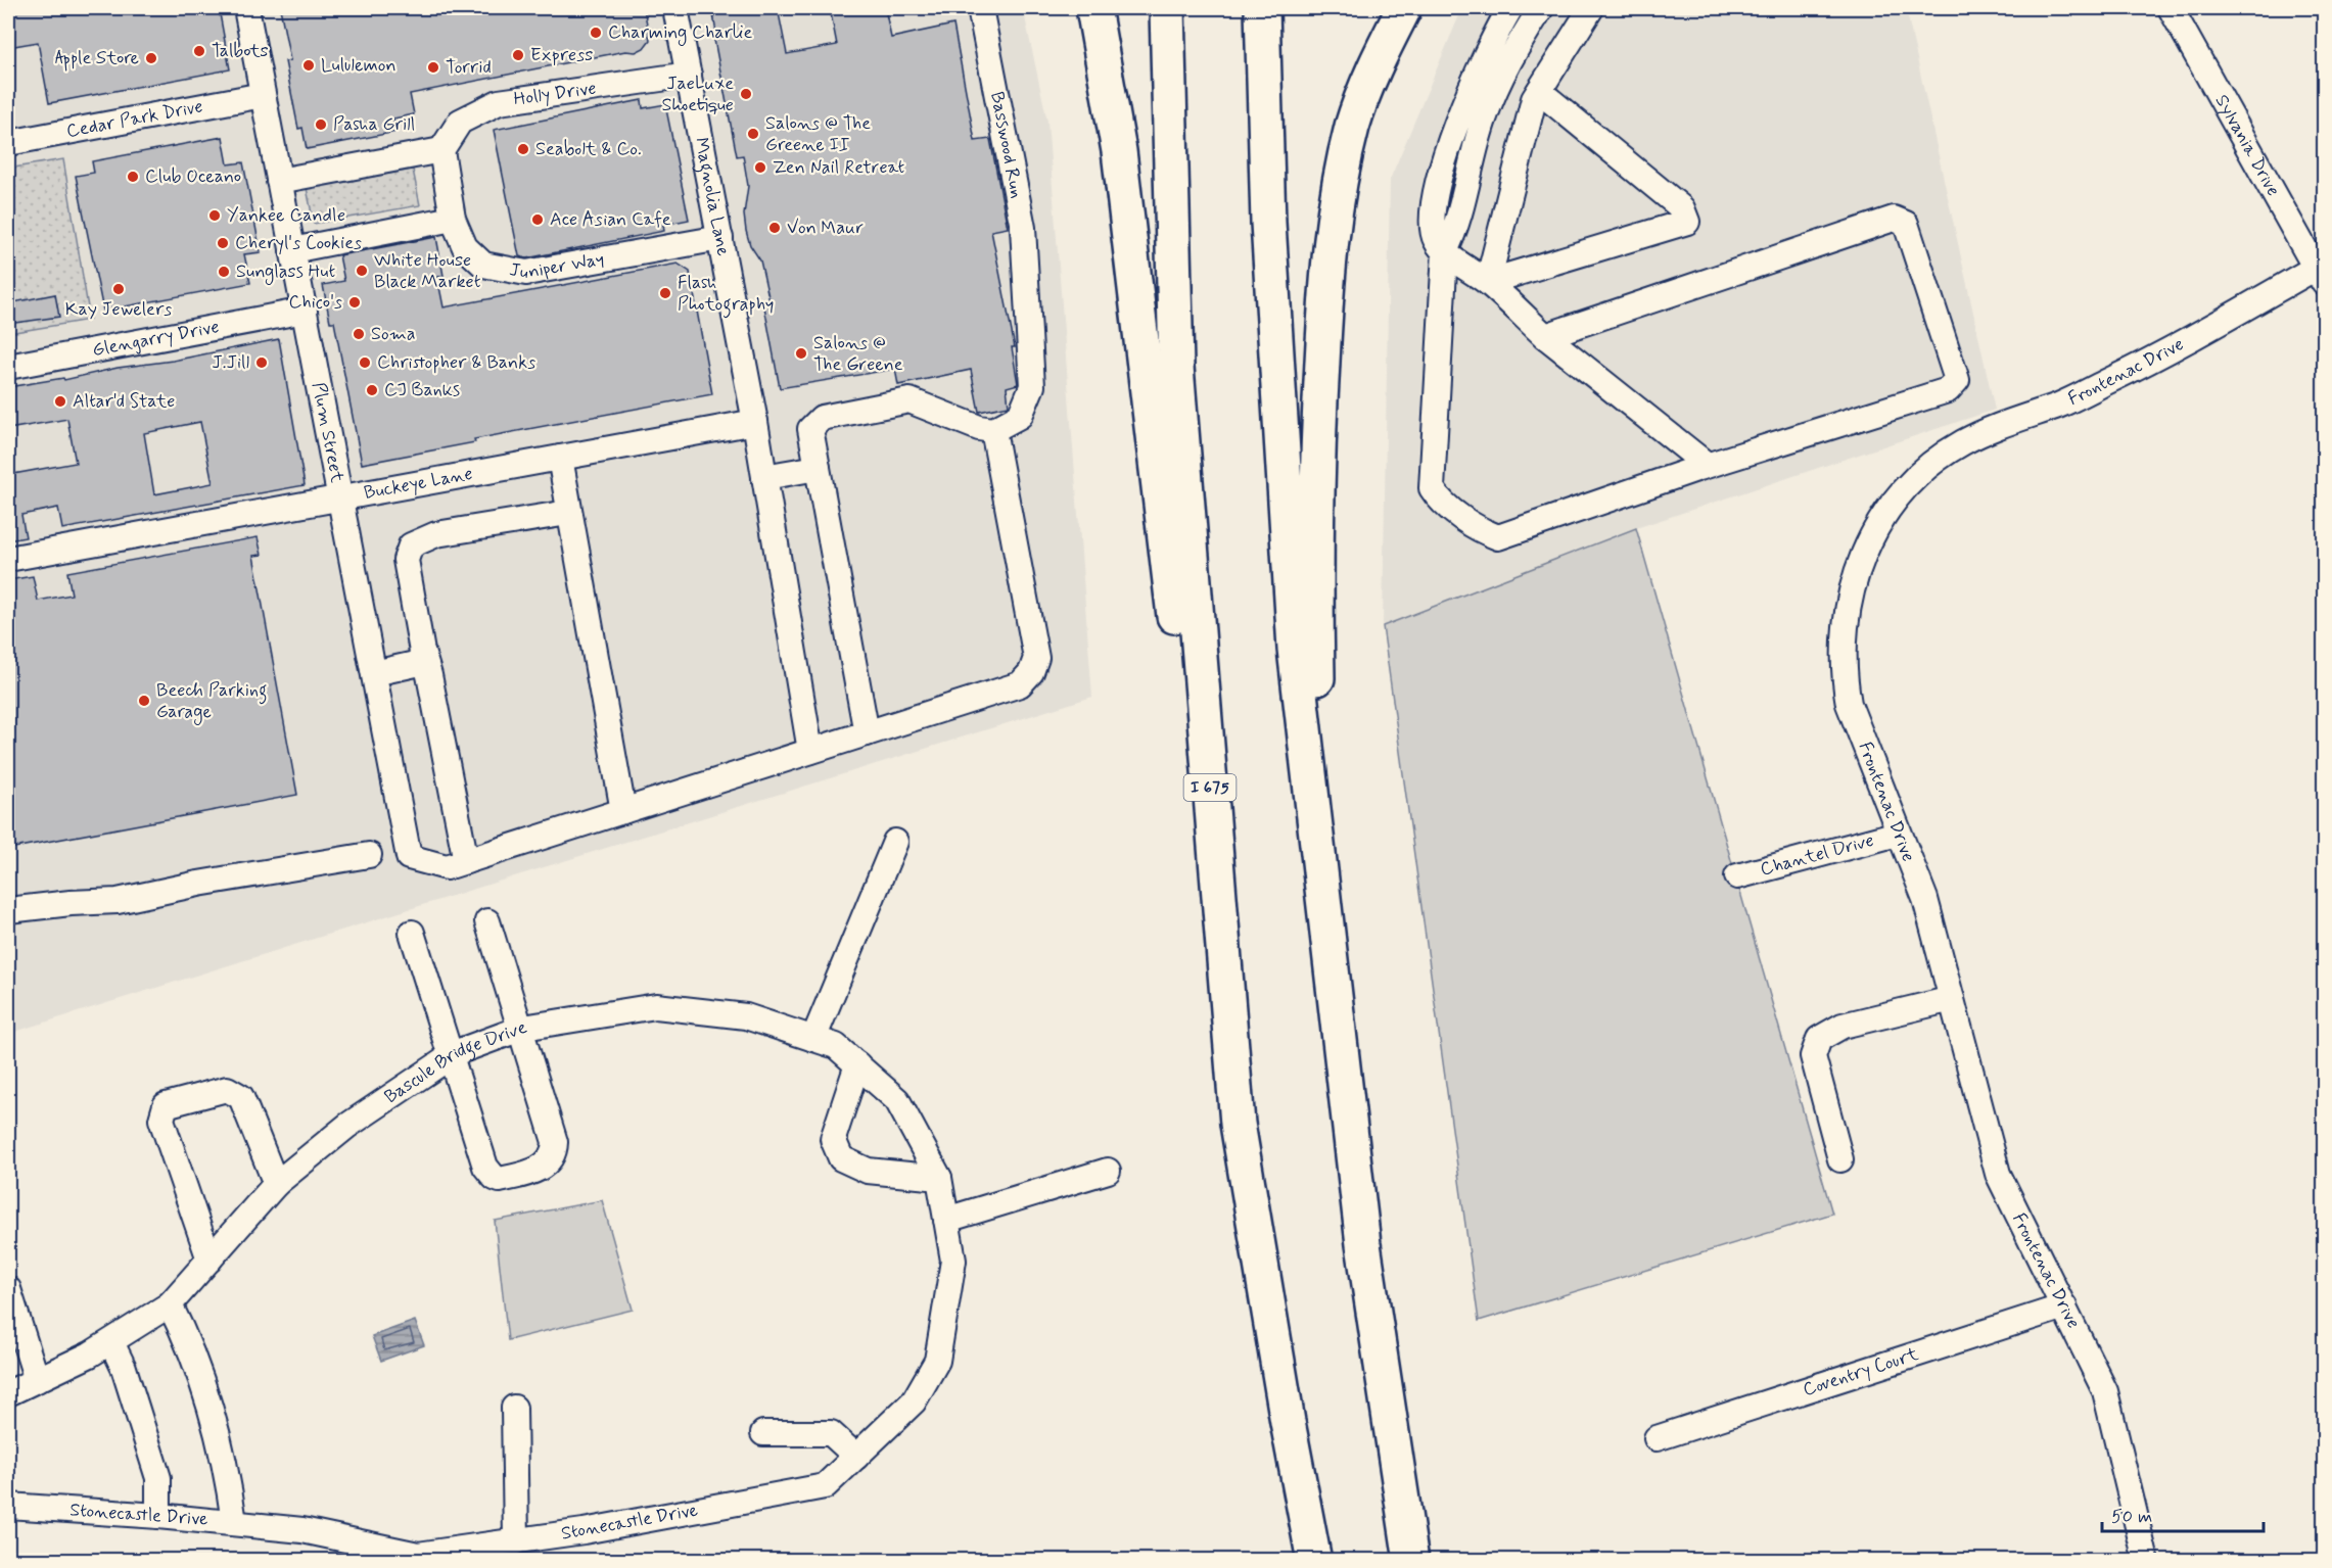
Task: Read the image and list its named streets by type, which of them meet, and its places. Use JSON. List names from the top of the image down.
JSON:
{
  "streets": {
    "highway": ["I 675"],
    "street": [
      "Holly Drive",
      "Cedar Park Drive",
      "Basswood Run",
      "Sylvania Drive",
      "Magnolia Lane",
      "Juniper Way",
      "Glengarry Drive",
      "Frontenac Drive",
      "Plum Street",
      "Buckeye Lane",
      "Chantel Drive",
      "Bascule Bridge Drive",
      "Coventry Court",
      "Stonecastle Drive"
    ]
  },
  "crossings": [
    ["Holly Drive", "Magnolia Lane"],
    ["Holly Drive", "Juniper Way"],
    ["Cedar Park Drive", "Plum Street"],
    ["Sylvania Drive", "Frontenac Drive"],
    ["Magnolia Lane", "Juniper Way"],
    ["Magnolia Lane", "Buckeye Lane"],
    ["Glengarry Drive", "Plum Street"],
    ["Frontenac Drive", "Chantel Drive"],
    ["Frontenac Drive", "Coventry Court"],
    ["Plum Street", "Buckeye Lane"],
    ["Bascule Bridge Drive", "Stonecastle Drive"]
  ],
  "places": [
    "Charming Charlie",
    "Talbots",
    "Express",
    "Apple Store",
    "Lululemon",
    "Torrid",
    "JaeLuxe Shoetique",
    "Pasha Grill",
    "Salons @ The Greene II",
    "Seabolt & Co.",
    "Zen Nail Retreat",
    "Club Oceano",
    "Yankee Candle",
    "Ace Asian Cafe",
    "Von Maur",
    "Cheryl's Cookies",
    "White House Black Market",
    "Sunglass Hut",
    "Kay Jewelers",
    "Flash Photography",
    "Chico's",
    "Soma",
    "Salons @ The Greene",
    "J.Jill",
    "Christopher & Banks",
    "CJ Banks",
    "Altar'd State",
    "Beech Parking Garage"
  ],
  "scale_bar": "50 m"
}
